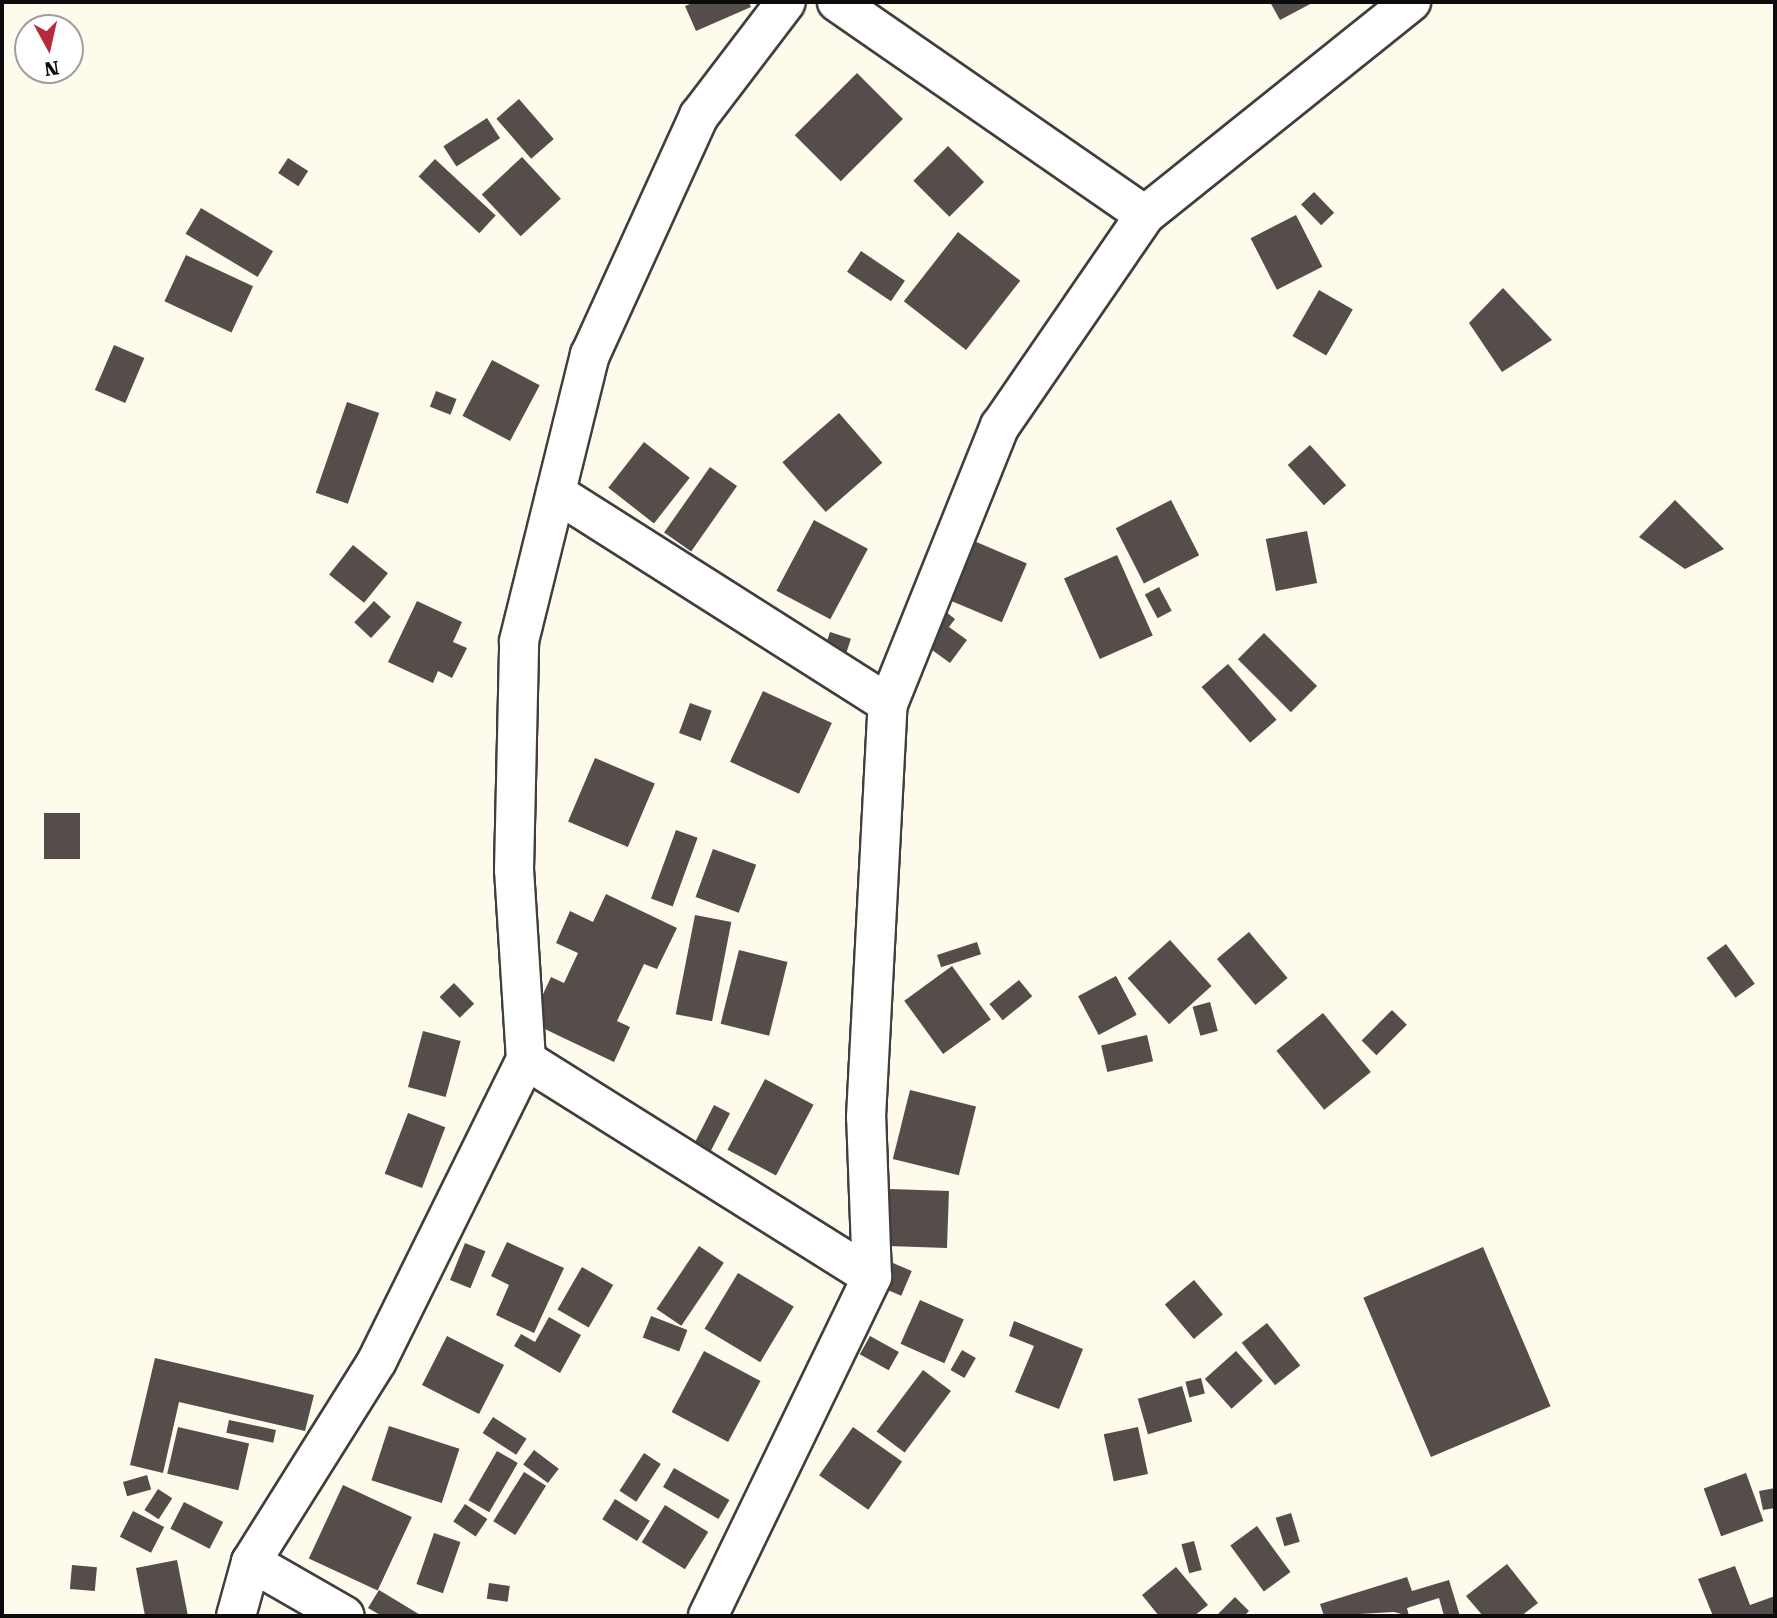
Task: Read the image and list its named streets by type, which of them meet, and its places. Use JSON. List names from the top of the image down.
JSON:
{
  "north": "bottom"
}
